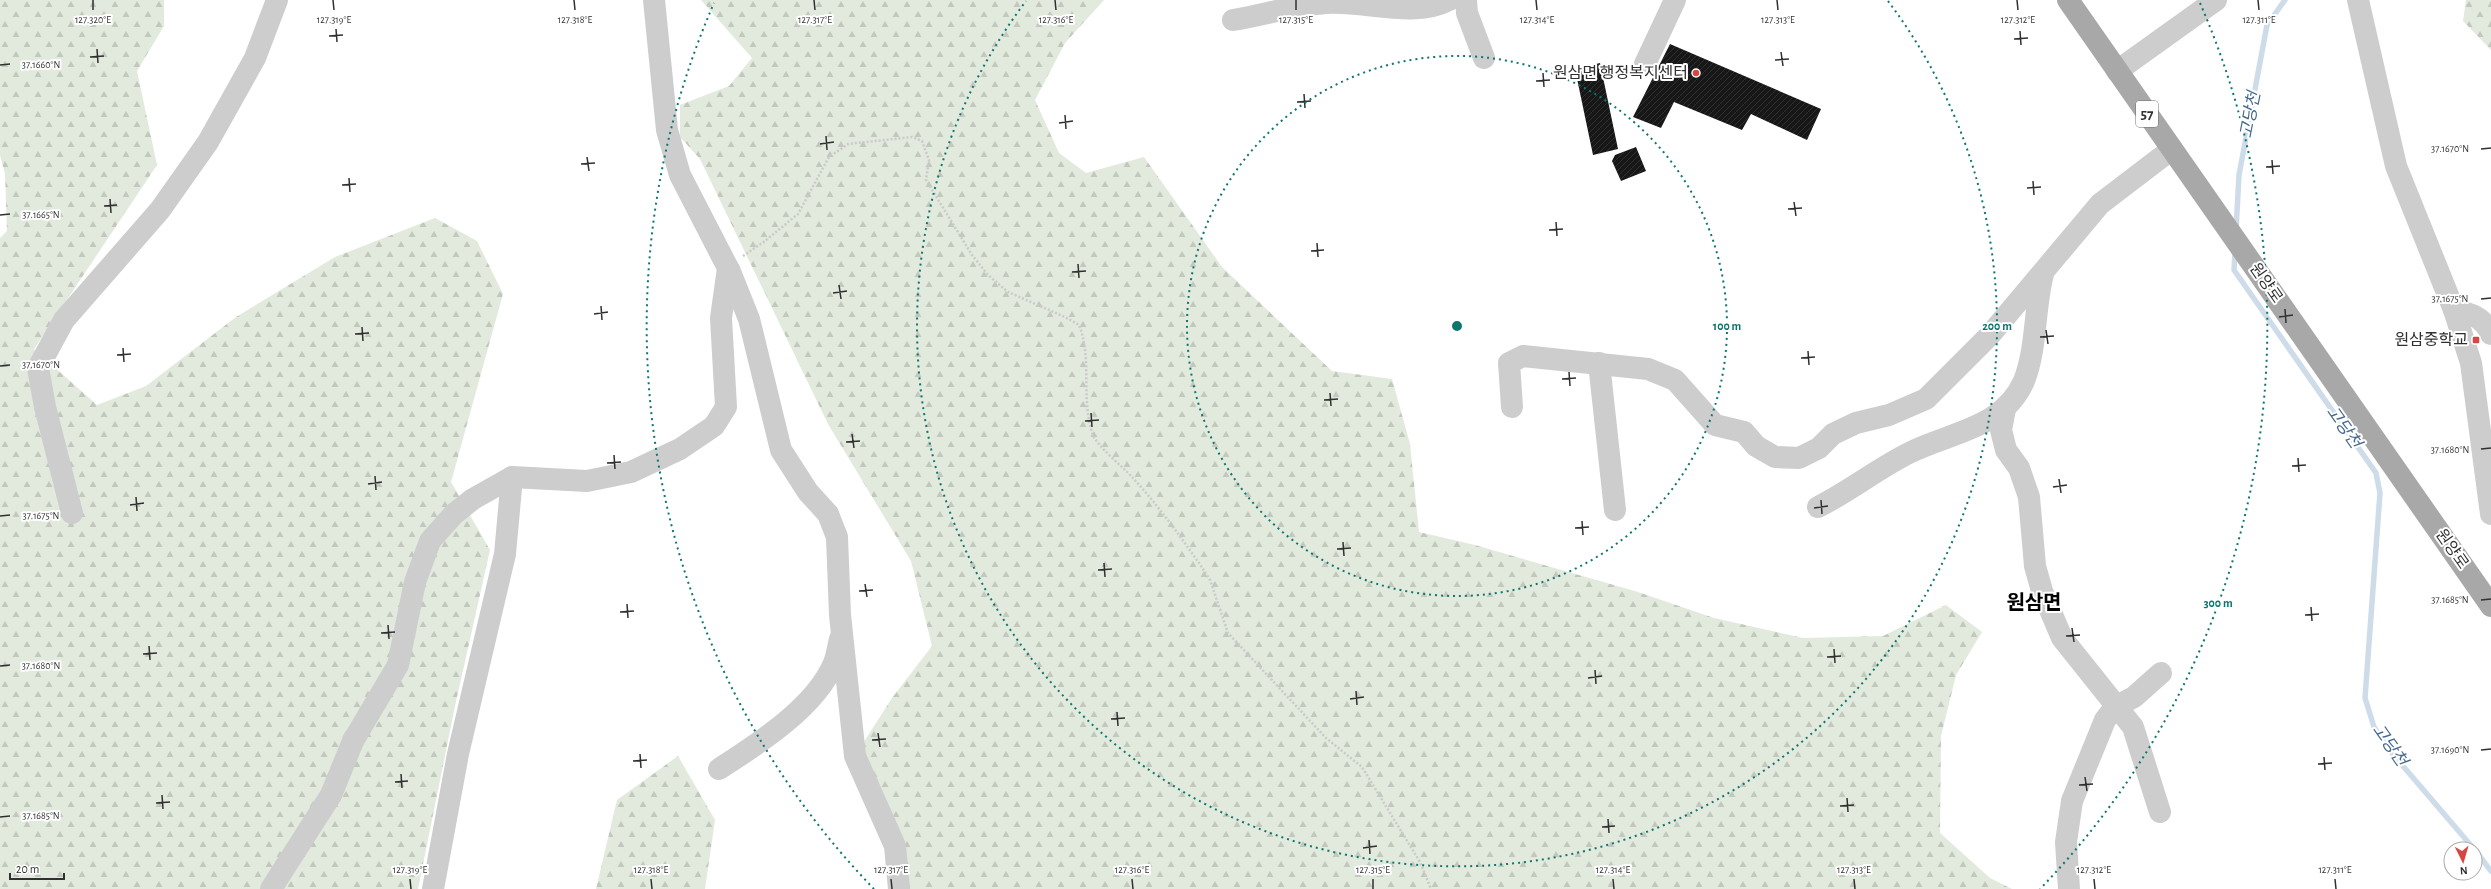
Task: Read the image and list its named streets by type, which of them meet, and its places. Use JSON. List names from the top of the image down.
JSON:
{
  "streets": {
    "main road": ["57", "원양로"]
  },
  "districts": ["원삼면"],
  "water": ["고당천"],
  "places": {
    "other": ["원삼면 행정복지센터"],
    "transit": ["원삼중학교"]
  },
  "scale_bar": "20 m",
  "north": "bottom",
  "coordinates": [
    "127.320°E",
    "127.319°E",
    "127.318°E",
    "127.317°E",
    "127.316°E",
    "127.315°E",
    "127.314°E",
    "127.313°E",
    "127.312°E",
    "127.311°E",
    "37.1660°N",
    "37.1670°N",
    "37.1665°N",
    "37.1675°N",
    "37.1680°N",
    "37.1685°N",
    "37.1690°N"
  ],
  "rings": ["100 m", "200 m", "300 m"]
}
